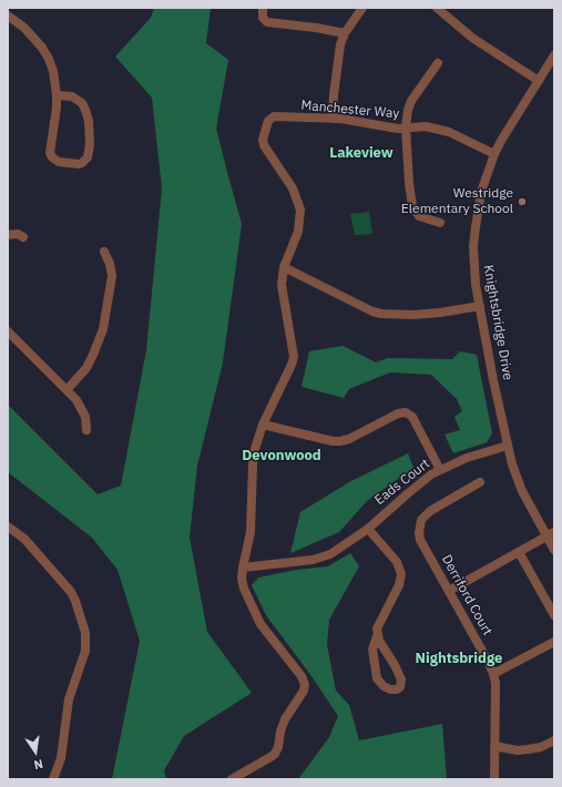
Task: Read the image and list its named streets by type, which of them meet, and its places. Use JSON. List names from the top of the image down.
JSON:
{
  "streets": {
    "street": [
      "Manchester Way",
      "Knightsbridge Drive",
      "Eads Court",
      "Derriford Court"
    ]
  },
  "crossings": [
    ["Manchester Way", "Knightsbridge Drive"],
    ["Manchester Way", "Eads Court"],
    ["Knightsbridge Drive", "Eads Court"]
  ],
  "districts": ["Lakeview", "Devonwood", "Nightsbridge"],
  "places": ["Westridge Elementary School"],
  "north": "bottom"
}
